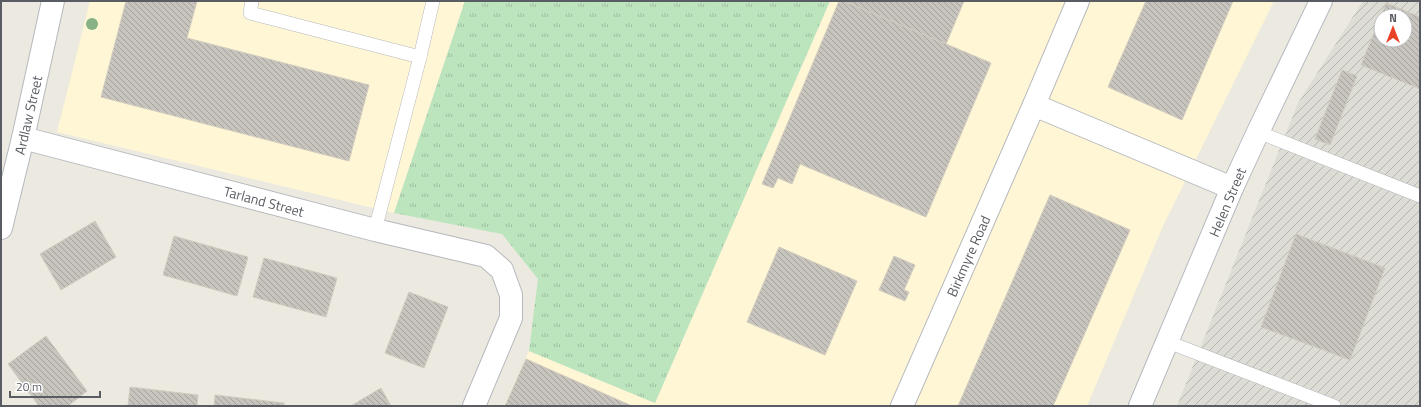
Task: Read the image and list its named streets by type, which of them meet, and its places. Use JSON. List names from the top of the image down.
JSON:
{
  "streets": {
    "street": [
      "Ardlaw Street",
      "Tarland Street",
      "Helen Street",
      "Birkmyre Road"
    ]
  },
  "crossings": [
    ["Ardlaw Street", "Tarland Street"]
  ],
  "scale_bar": "20 m",
  "north": "top"
}
